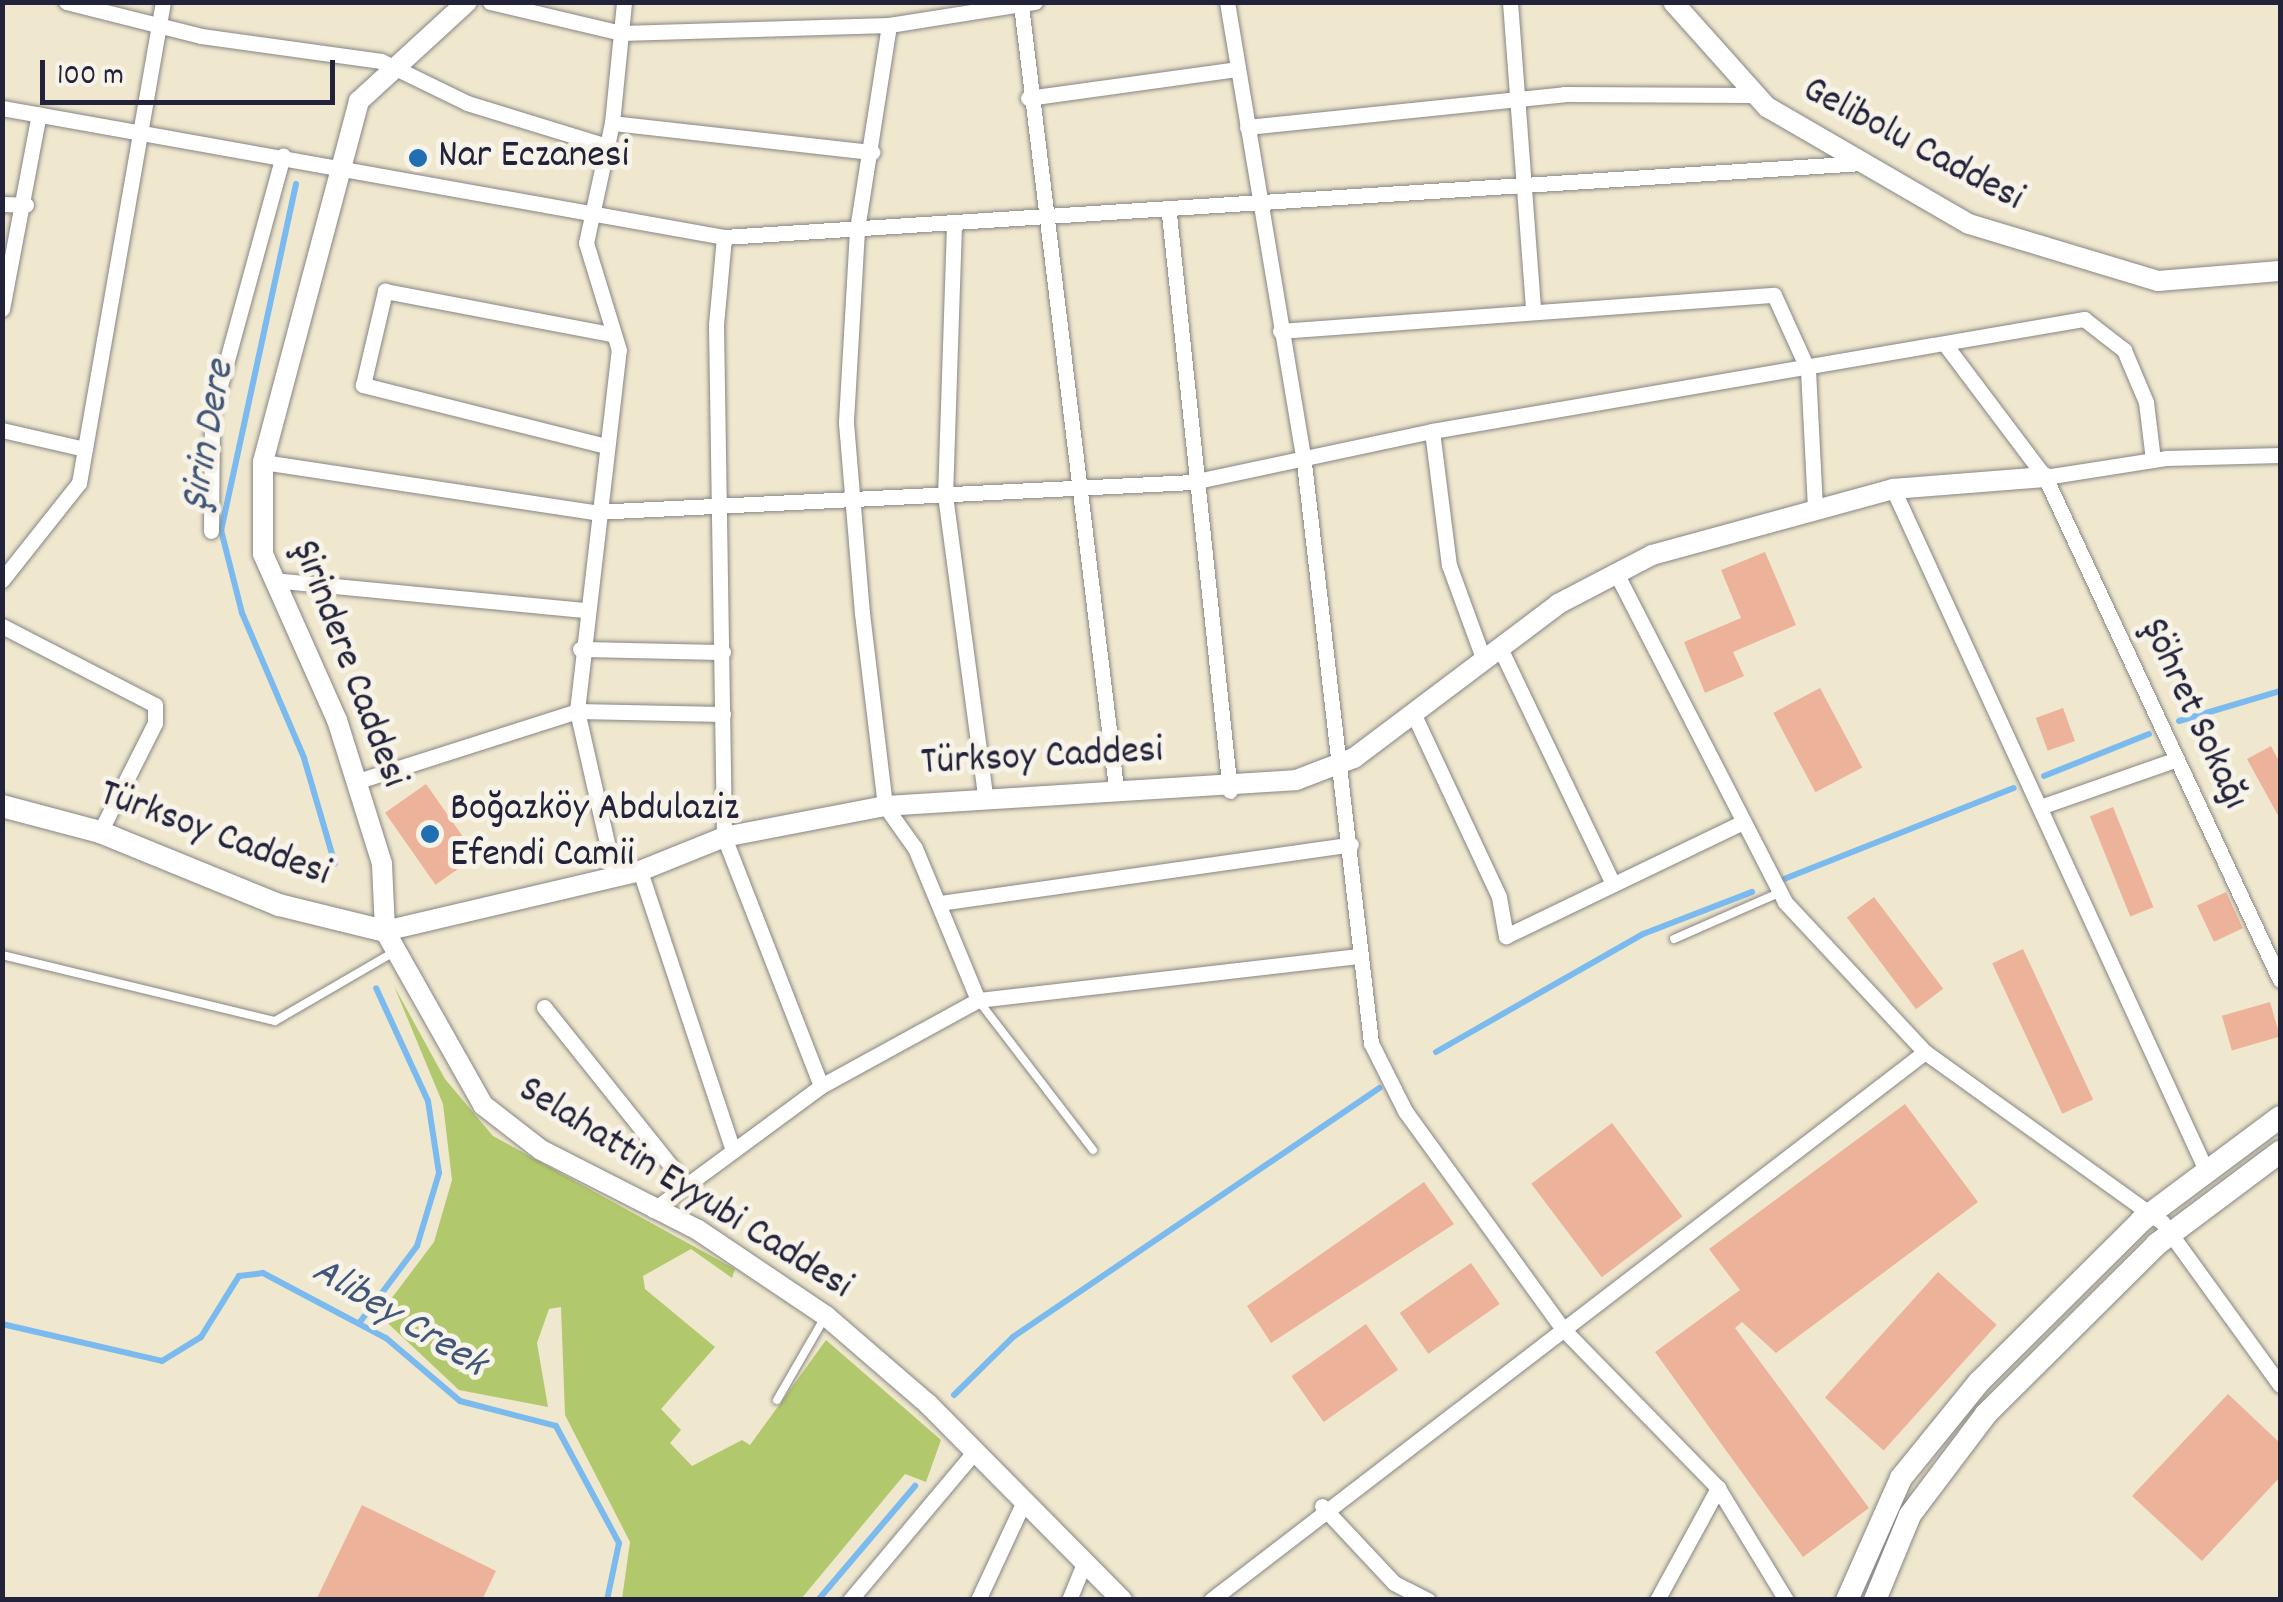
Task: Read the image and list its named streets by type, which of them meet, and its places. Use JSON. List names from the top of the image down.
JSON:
{
  "streets": {
    "main road": ["Türksoy Caddesi"],
    "street": [
      "Gelibolu Caddesi",
      "Şirindere Caddesi",
      "Şöhret Sokağı",
      "Selahattin Eyyubi Caddesi"
    ]
  },
  "crossings": [
    ["Şirindere Caddesi", "Türksoy Caddesi"],
    ["Şirindere Caddesi", "Selahattin Eyyubi Caddesi"],
    ["Şöhret Sokağı", "Türksoy Caddesi"],
    ["Türksoy Caddesi", "Selahattin Eyyubi Caddesi"]
  ],
  "water": ["Şirin Dere", "Alibey Creek"],
  "places": ["Nar Eczanesi", "Boğazköy Abdulaziz Efendi Camii"],
  "scale_bar": "100 m"
}
